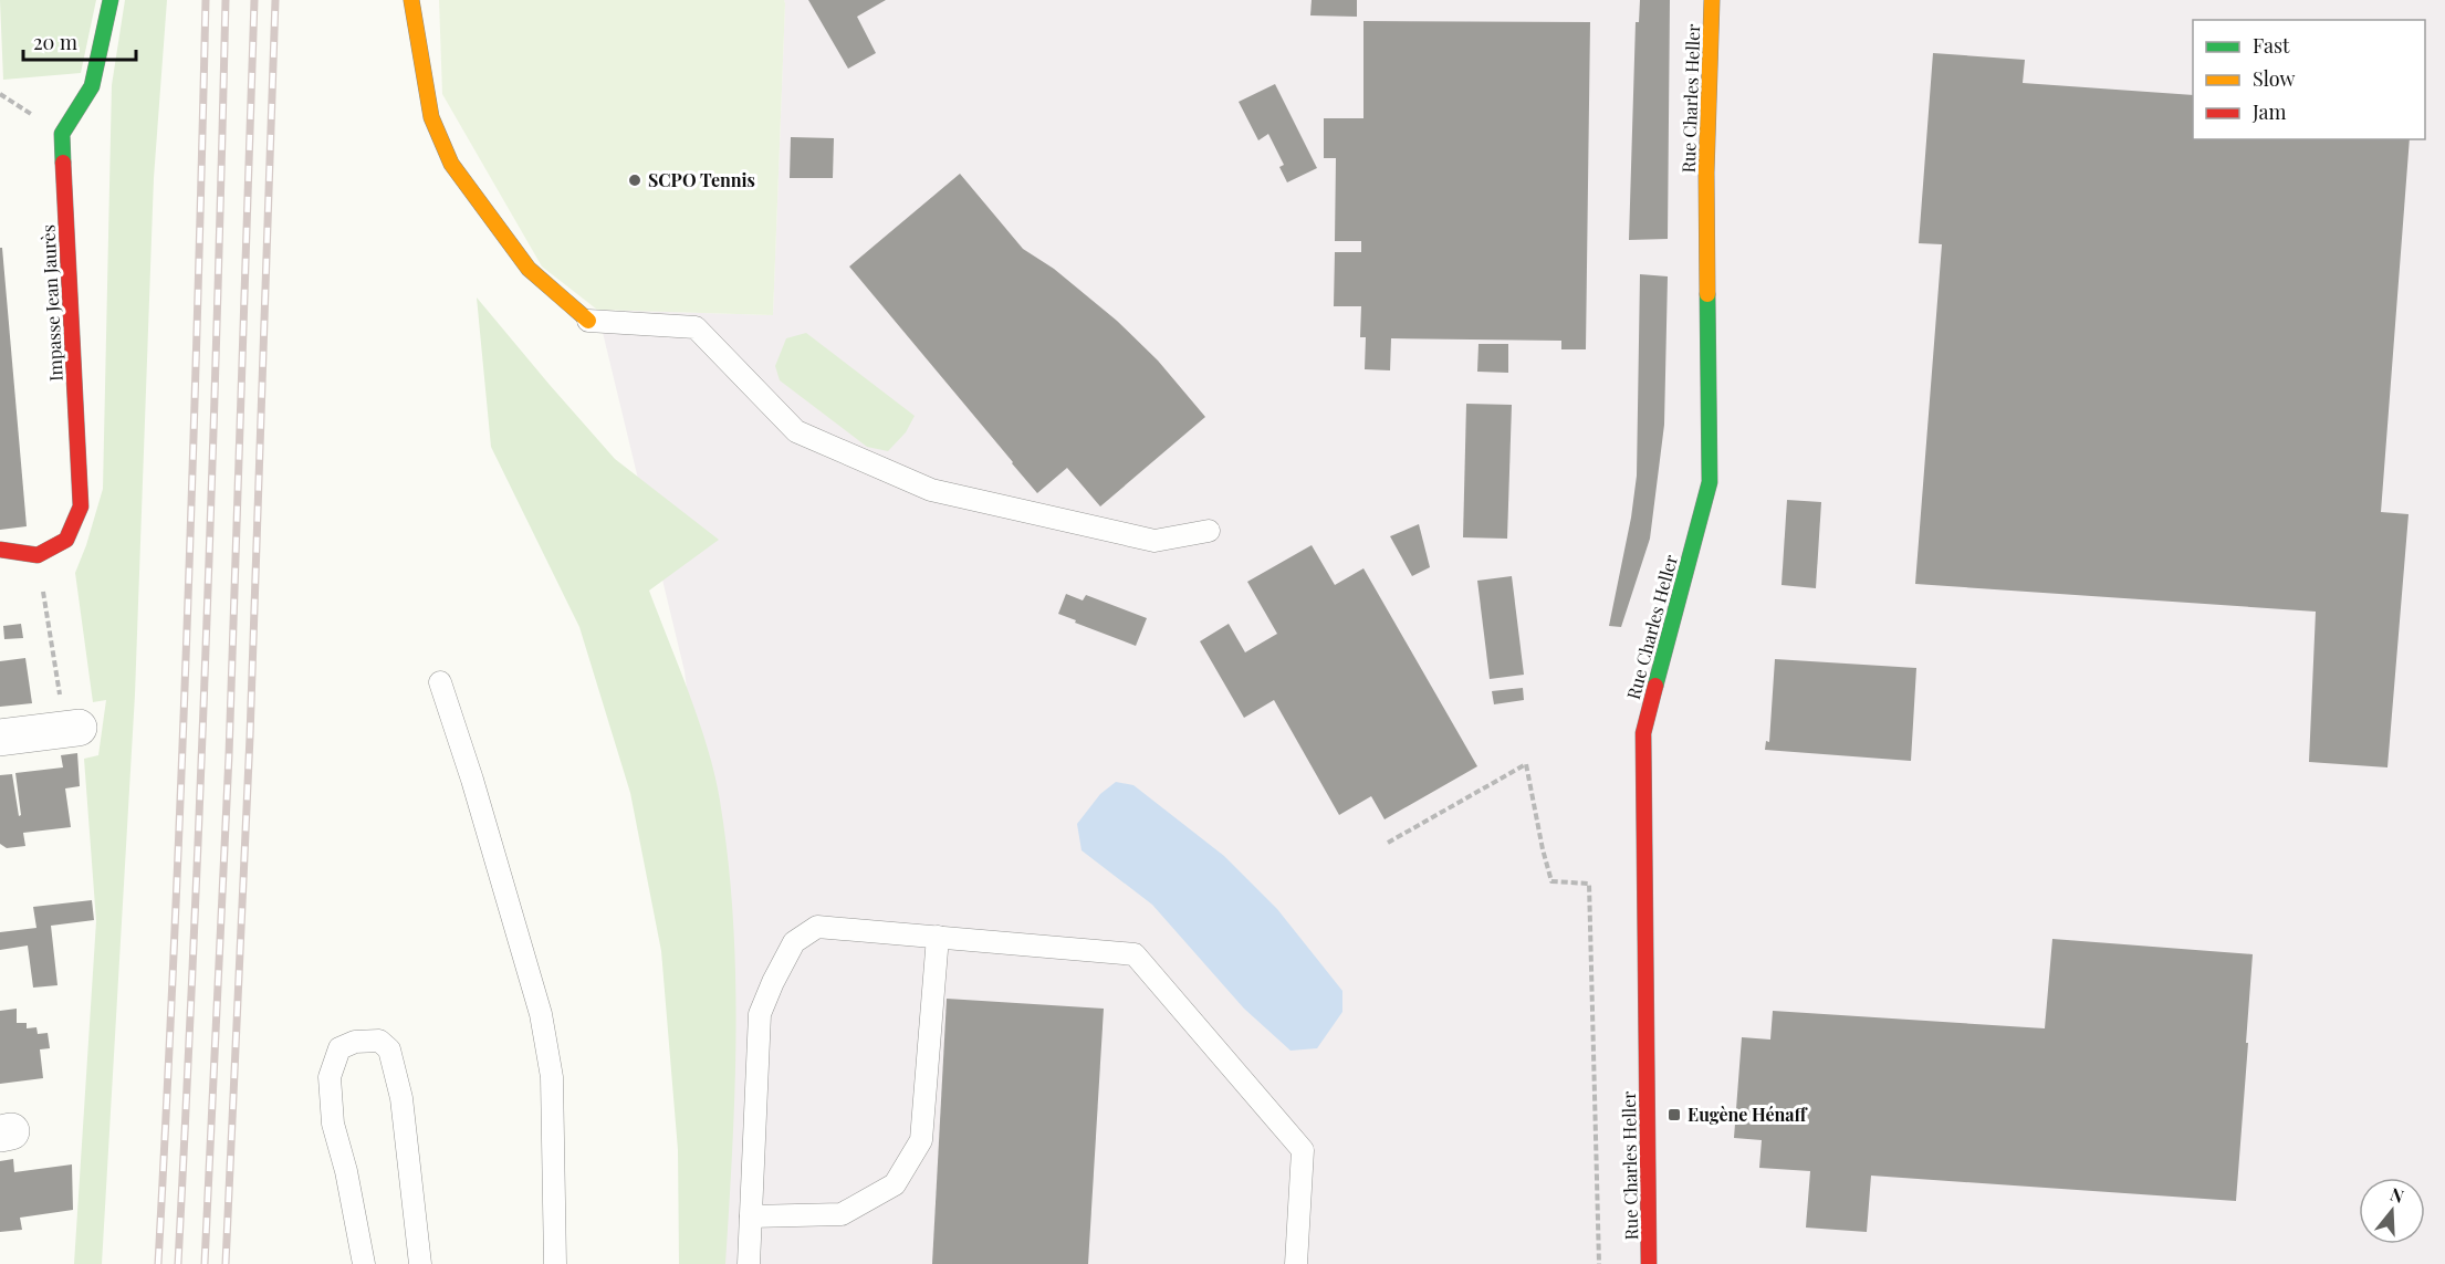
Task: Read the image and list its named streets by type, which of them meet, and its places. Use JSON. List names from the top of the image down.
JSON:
{
  "streets": {
    "street": ["Rue Charles Heller", "Impasse Jean Jaurès"]
  },
  "places": {
    "other": ["SCPO Tennis"],
    "transit": ["Eugène Hénaff"]
  },
  "legend": ["Fast", "Slow", "Jam"],
  "scale_bar": "20 m",
  "north": "top"
}
